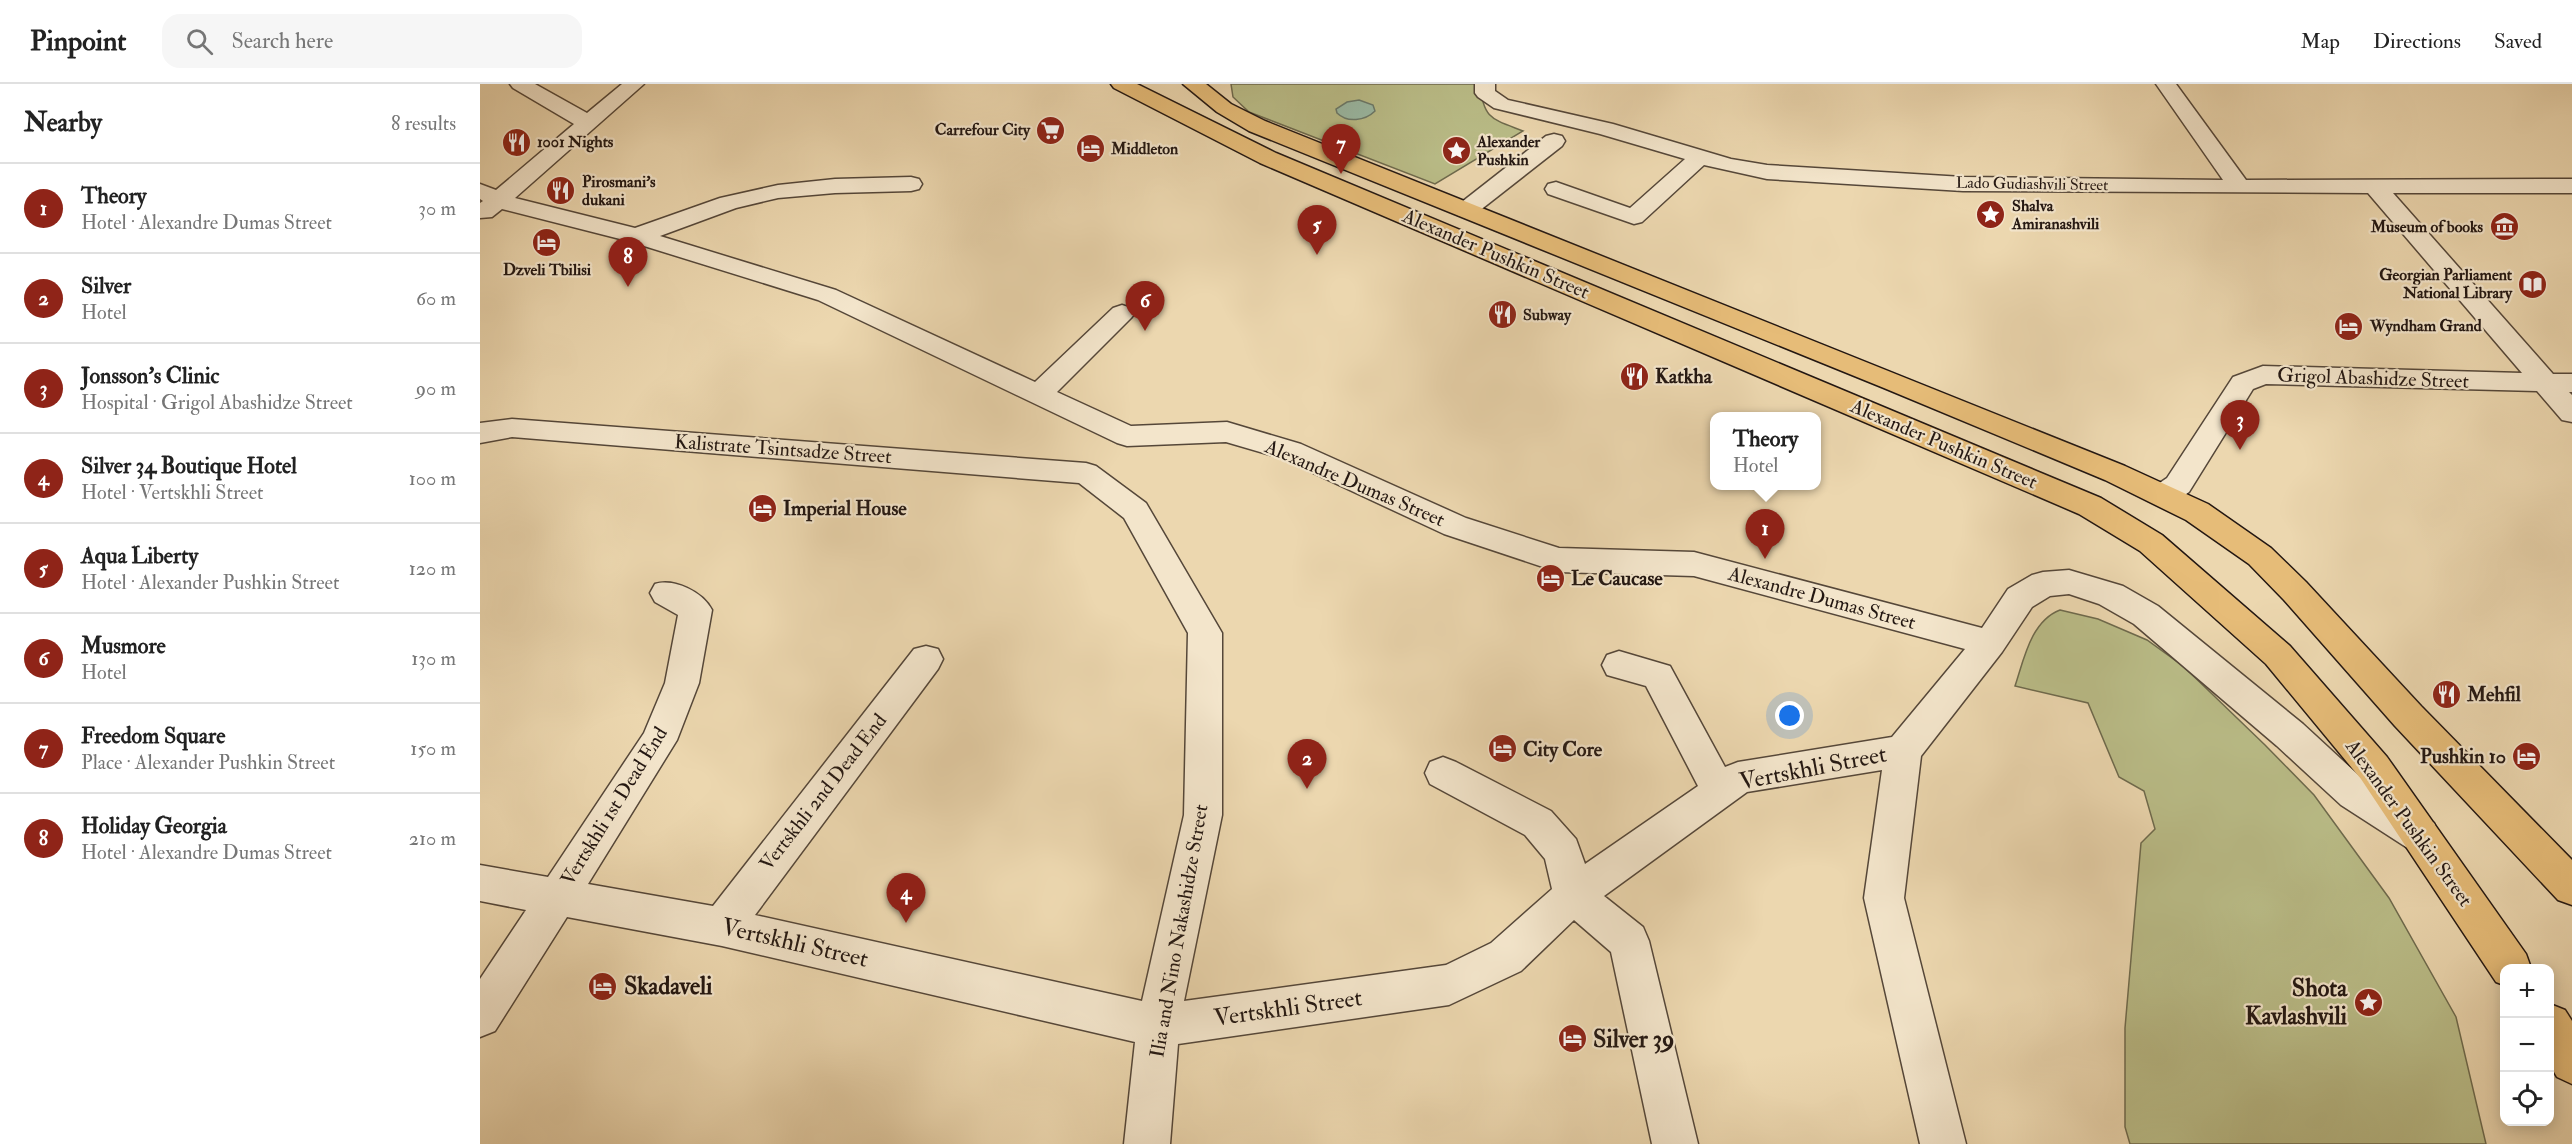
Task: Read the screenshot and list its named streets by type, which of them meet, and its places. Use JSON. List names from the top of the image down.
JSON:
{
  "streets": {
    "main road": ["Alexander Pushkin Street"],
    "street": [
      "Lado Gudiashvili Street",
      "Grigol Abashidze Street",
      "Kalistrate Tsintsadze Street",
      "Alexandre Dumas Street",
      "Vertskhli Street",
      "Vertskhli 2nd Dead End",
      "Vertskhli 1st Dead End",
      "Ilia and Nino Nakashidze Street"
    ]
  },
  "crossings": [
    ["Alexander Pushkin Street", "Grigol Abashidze Street"],
    ["Alexander Pushkin Street", "Vertskhli Street"],
    ["Kalistrate Tsintsadze Street", "Ilia and Nino Nakashidze Street"],
    ["Alexandre Dumas Street", "Vertskhli Street"],
    ["Vertskhli Street", "Vertskhli 2nd Dead End"],
    ["Vertskhli Street", "Vertskhli 1st Dead End"],
    ["Vertskhli Street", "Ilia and Nino Nakashidze Street"]
  ],
  "places": {
    "supermarket": ["Carrefour City"],
    "restaurant": [
      "1001 Nights",
      "Pirosmani's dukani",
      "Subway",
      "Katkha",
      "Mehfil"
    ],
    "hotel": [
      "Middleton",
      "Dzveli Tbilisi",
      "Wyndham Grand",
      "Imperial House",
      "Le Caucase",
      "City Core",
      "Pushkin 10",
      "Skadaveli",
      "Silver 39"
    ],
    "place": ["Alexander Pushkin", "Shalva Amiranashvili", "Shota Kavlashvili"],
    "museum": ["Museum of books"],
    "library": ["Georgian Parliament National Library"]
  },
  "page": {
    "header": "Pinpoint",
    "search": "Search here",
    "nav": ["Map", "Directions", "Saved"],
    "heading": ["Nearby", "8 results"],
    "pins": [
      "7",
      "5",
      "8",
      "6",
      "3",
      "1",
      "2",
      "4"
    ],
    "list": [
      {
        "mark": "1",
        "name": "Theory",
        "note": "Hotel · Alexandre Dumas Street",
        "value": "30 m"
      },
      {
        "mark": "2",
        "name": "Silver",
        "note": "Hotel",
        "value": "60 m"
      },
      {
        "mark": "3",
        "name": "Jonsson's Clinic",
        "note": "Hospital · Grigol Abashidze Street",
        "value": "90 m"
      },
      {
        "mark": "4",
        "name": "Silver 34 Boutique Hotel",
        "note": "Hotel · Vertskhli Street",
        "value": "100 m"
      },
      {
        "mark": "5",
        "name": "Aqua Liberty",
        "note": "Hotel · Alexander Pushkin Street",
        "value": "120 m"
      },
      {
        "mark": "6",
        "name": "Musmore",
        "note": "Hotel",
        "value": "130 m"
      },
      {
        "mark": "7",
        "name": "Freedom Square",
        "note": "Place · Alexander Pushkin Street",
        "value": "150 m"
      },
      {
        "mark": "8",
        "name": "Holiday Georgia",
        "note": "Hotel · Alexandre Dumas Street",
        "value": "210 m"
      }
    ],
    "popup": ["Theory", "Hotel"],
    "map_buttons": ["+", "−"]
  }
}
